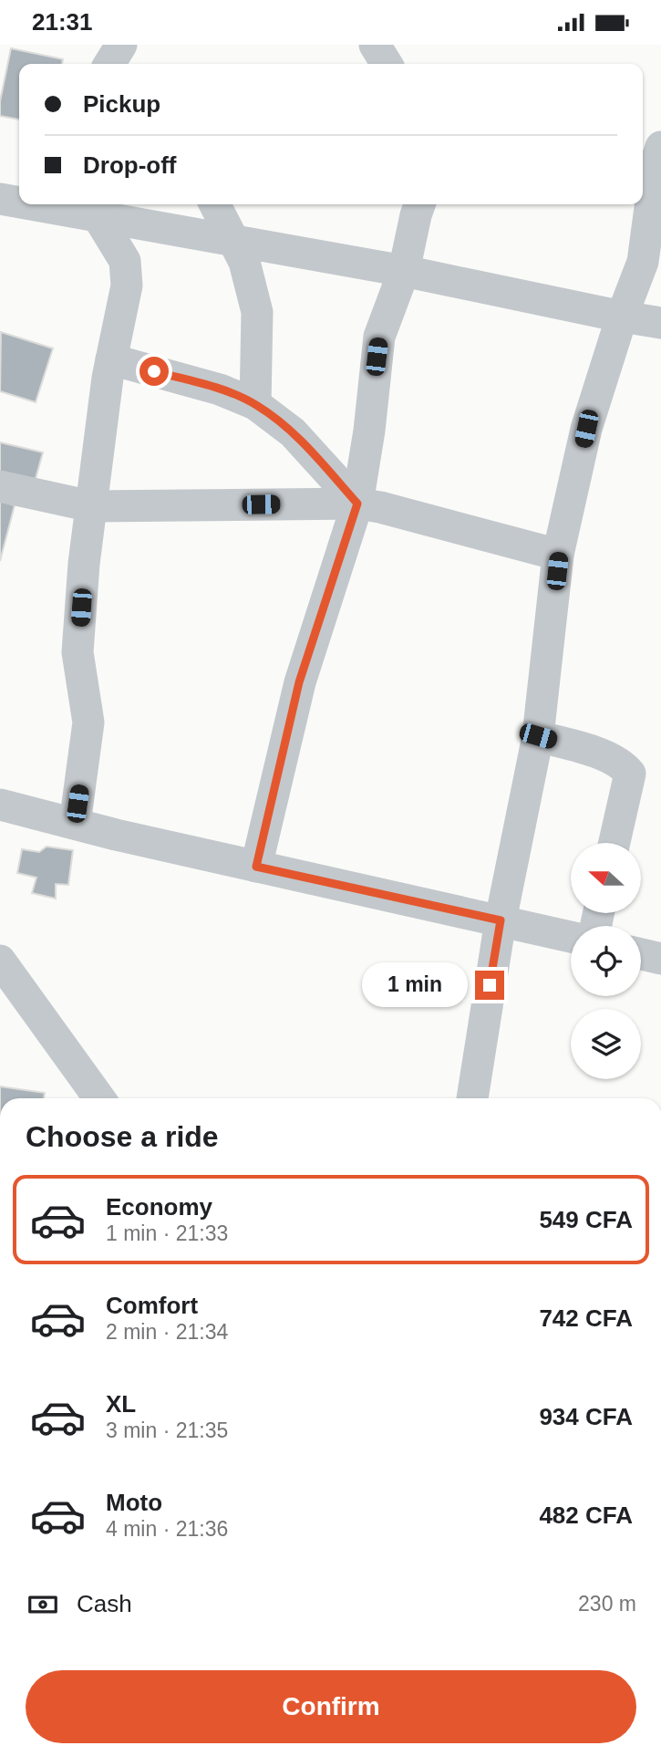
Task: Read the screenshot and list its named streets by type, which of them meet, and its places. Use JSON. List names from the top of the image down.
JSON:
{
  "north": "left",
  "page": {
    "status": "21:31",
    "banner": ["Pickup", "Drop-off"],
    "bubble": "1 min",
    "heading": "Choose a ride",
    "list": [
      {
        "name": "Economy",
        "note": "1 min · 21:33",
        "value": "549 CFA"
      },
      {
        "name": "Comfort",
        "note": "2 min · 21:34",
        "value": "742 CFA"
      },
      {
        "name": "XL",
        "note": "3 min · 21:35",
        "value": "934 CFA"
      },
      {
        "name": "Moto",
        "note": "4 min · 21:36",
        "value": "482 CFA"
      }
    ],
    "pay": ["Cash", "230 m"],
    "buttons": "Confirm"
  }
}
